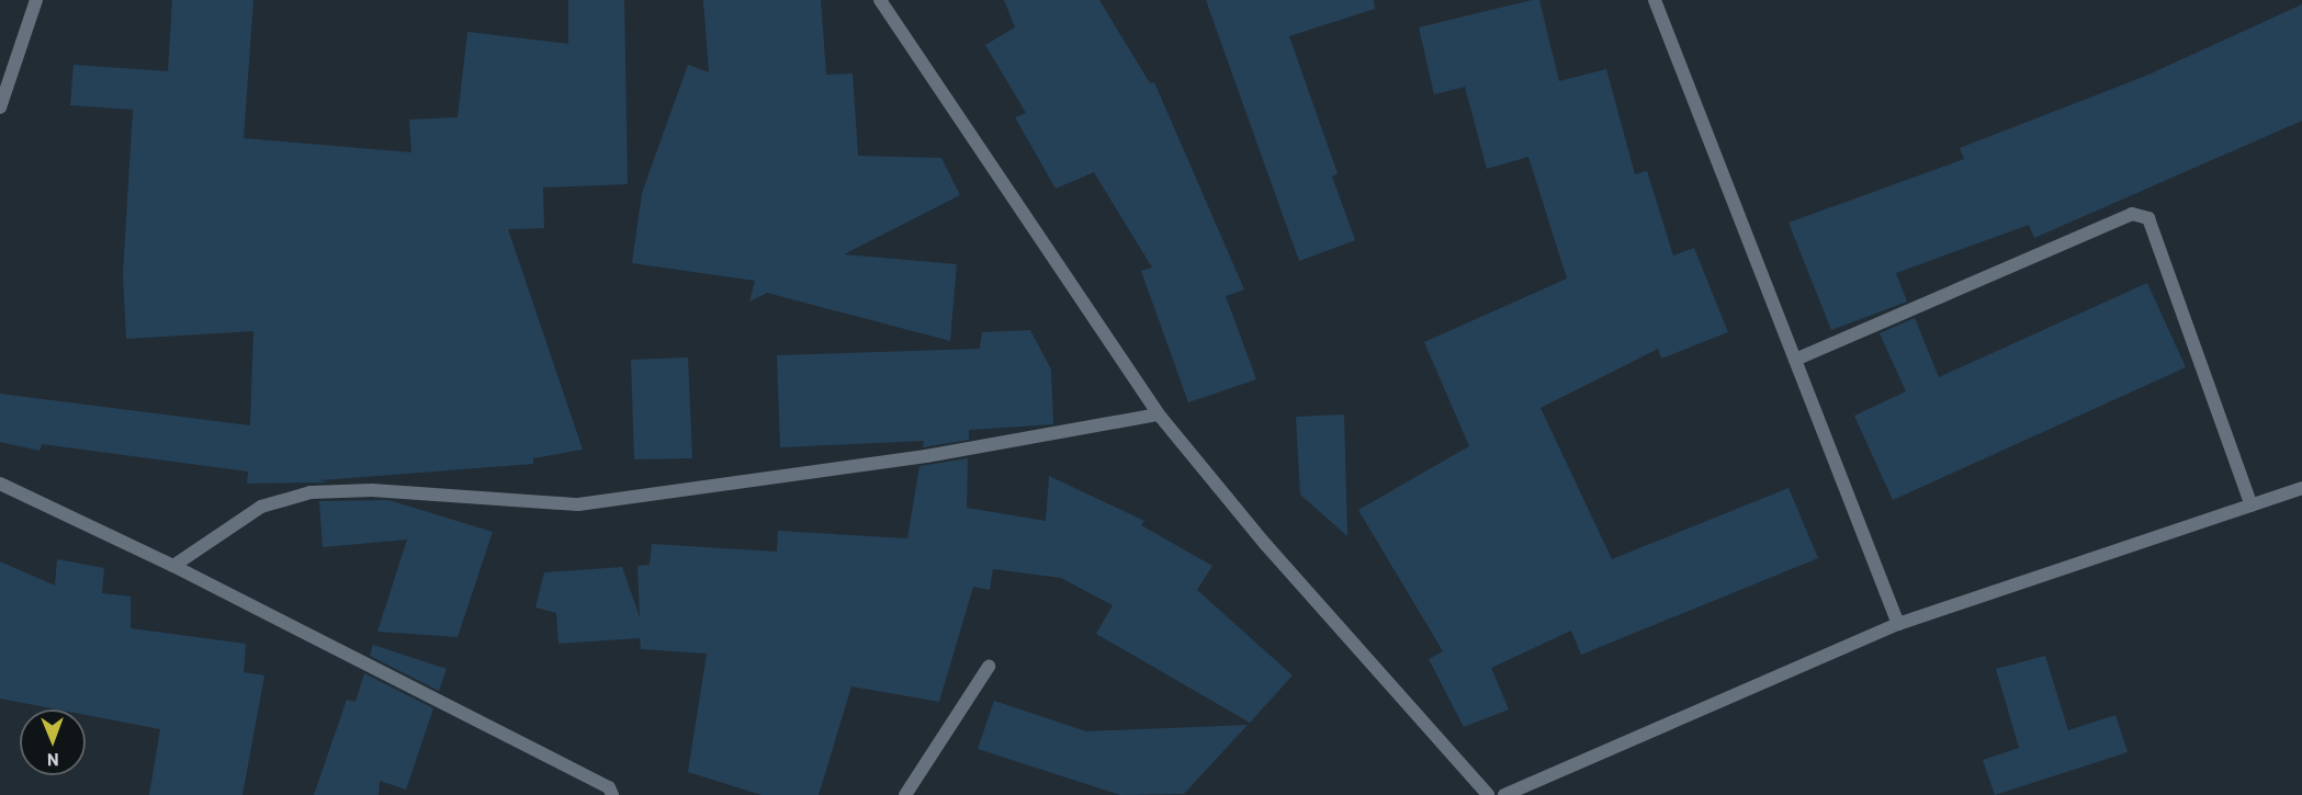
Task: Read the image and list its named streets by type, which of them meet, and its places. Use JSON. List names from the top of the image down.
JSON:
{
  "north": "bottom"
}
